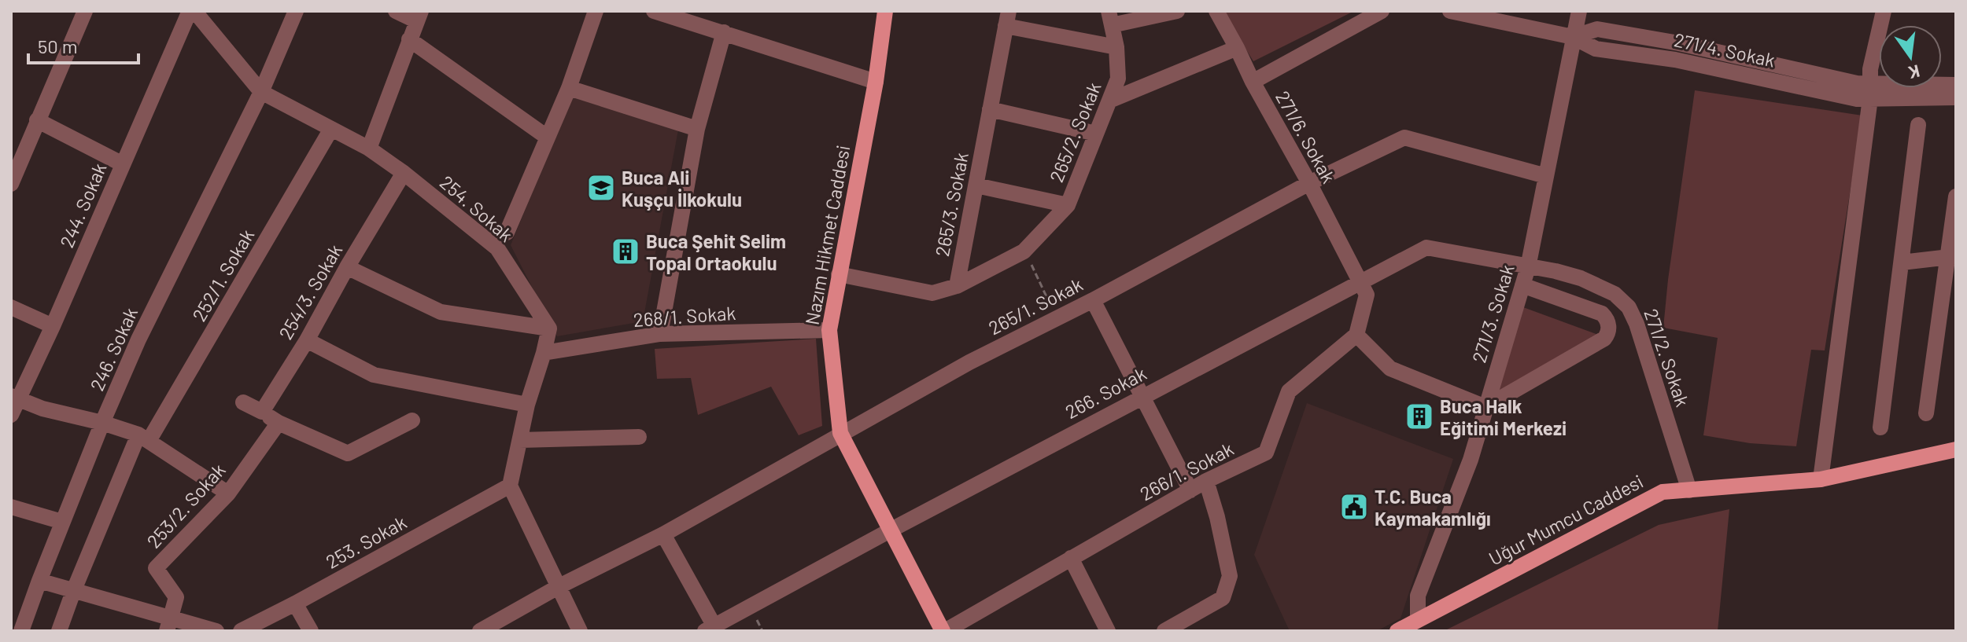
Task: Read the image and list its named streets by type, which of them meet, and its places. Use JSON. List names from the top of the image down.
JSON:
{
  "streets": {
    "main road": ["Nazım Hikmet Caddesi", "Uğur Mumcu Caddesi"],
    "street": [
      "271/4. Sokak",
      "265/2. Sokak",
      "271/6. Sokak",
      "265/3. Sokak",
      "244. Sokak",
      "254. Sokak",
      "252/1. Sokak",
      "254/3. Sokak",
      "265/1. Sokak",
      "271/3. Sokak",
      "268/1. Sokak",
      "246. Sokak",
      "271/2. Sokak",
      "266. Sokak",
      "266/1. Sokak",
      "253/2. Sokak",
      "253. Sokak"
    ]
  },
  "crossings": [
    ["271/4. Sokak", "271/3. Sokak"],
    ["265/2. Sokak", "265/3. Sokak"],
    ["271/6. Sokak", "265/1. Sokak"],
    ["271/6. Sokak", "266. Sokak"],
    ["244. Sokak", "254. Sokak"],
    ["254. Sokak", "252/1. Sokak"],
    ["254. Sokak", "254/3. Sokak"],
    ["254. Sokak", "246. Sokak"],
    ["Nazım Hikmet Caddesi", "265/1. Sokak"],
    ["Nazım Hikmet Caddesi", "268/1. Sokak"],
    ["Nazım Hikmet Caddesi", "266. Sokak"],
    ["Nazım Hikmet Caddesi", "266/1. Sokak"],
    ["265/1. Sokak", "271/3. Sokak"],
    ["265/1. Sokak", "266. Sokak"],
    ["271/3. Sokak", "271/2. Sokak"],
    ["271/3. Sokak", "266. Sokak"],
    ["271/3. Sokak", "Uğur Mumcu Caddesi"],
    ["271/2. Sokak", "266. Sokak"],
    ["271/2. Sokak", "Uğur Mumcu Caddesi"]
  ],
  "places": {
    "school or university": ["Buca Ali Kuşçu İlkokulu"],
    "building": ["Buca Şehit Selim Topal Ortaokulu", "Buca Halk Eğitimi Merkezi"],
    "public building": ["T.C. Buca Kaymakamlığı"]
  },
  "scale_bar": "50 m",
  "north": "bottom"
}
